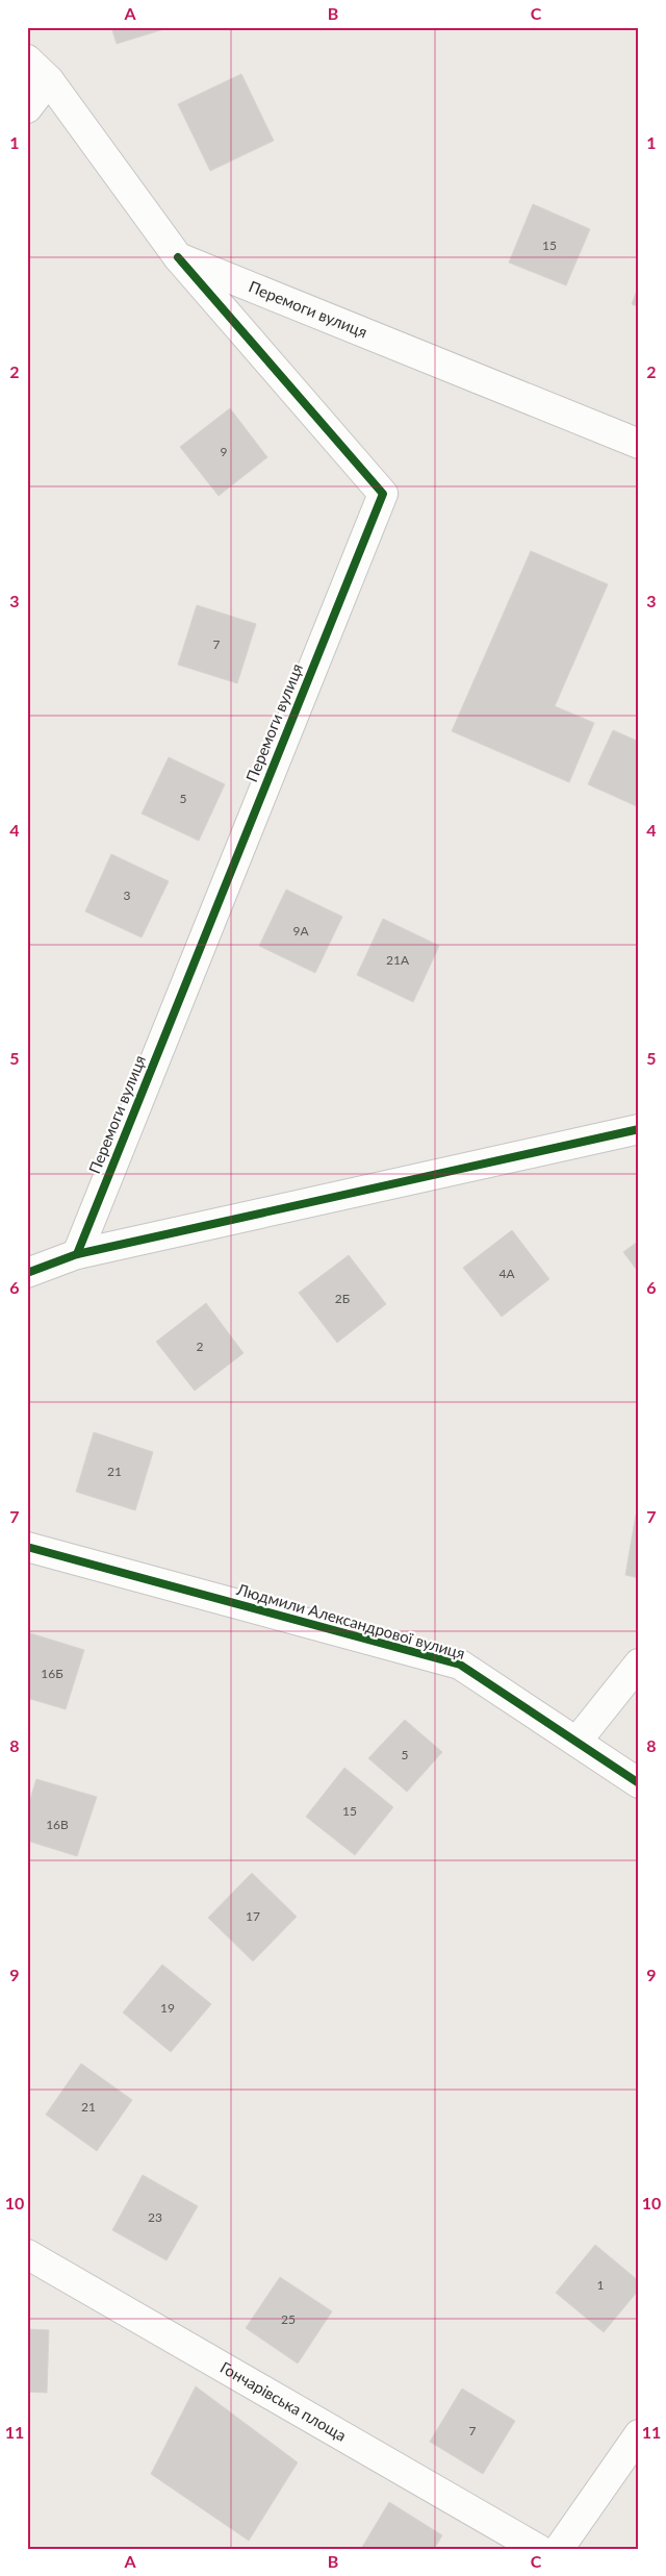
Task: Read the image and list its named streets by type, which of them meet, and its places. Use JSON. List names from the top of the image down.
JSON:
{
  "streets": {
    "street": ["Перемоги вулиця", "Людмили Александрової вулиця", "Гончарівська площа"]
  },
  "house_numbers": [
    "15",
    "9",
    "7",
    "5",
    "3",
    "9А",
    "21А",
    "4А",
    "2Б",
    "2",
    "21",
    "16Б",
    "5",
    "15",
    "16В",
    "17",
    "19",
    "21",
    "23",
    "1",
    "25",
    "7"
  ],
  "grid": {
    "columns": ["A", "B", "C"],
    "rows": [
      "1",
      "2",
      "3",
      "4",
      "5",
      "6",
      "7",
      "8",
      "9",
      "10",
      "11"
    ]
  }
}
